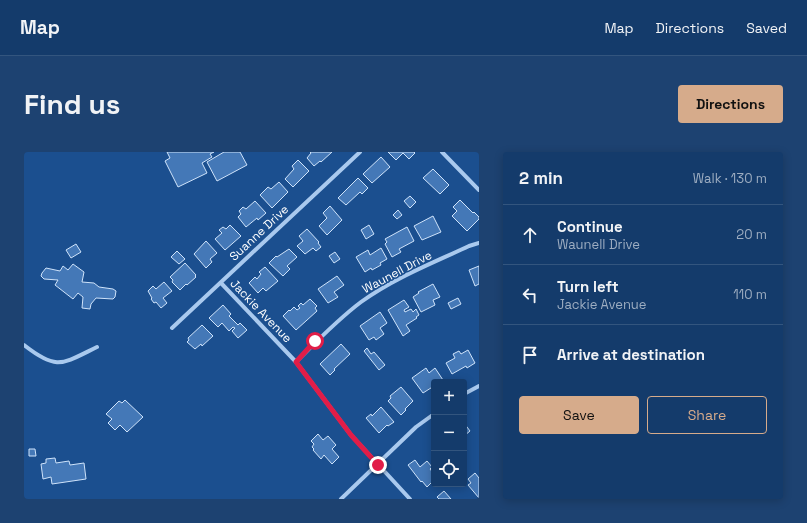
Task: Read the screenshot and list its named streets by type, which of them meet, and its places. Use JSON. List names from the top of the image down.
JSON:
{
  "streets": {
    "street": ["Suanne Drive", "Waunell Drive", "Jackie Avenue"]
  },
  "crossings": [
    ["Suanne Drive", "Jackie Avenue"],
    ["Waunell Drive", "Jackie Avenue"]
  ],
  "page": {
    "header": "Map",
    "nav": ["Map", "Directions", "Saved"],
    "buttons": [
      "Directions",
      ["Save", "Share"]
    ],
    "title": "Find us",
    "heading": ["2 min", "Walk · 130 m"],
    "list": [
      ["Continue", "Waunell Drive", "20 m"],
      ["Turn left", "Jackie Avenue", "110 m"],
      "Arrive at destination"
    ],
    "map_buttons": ["+", "−"]
  }
}
